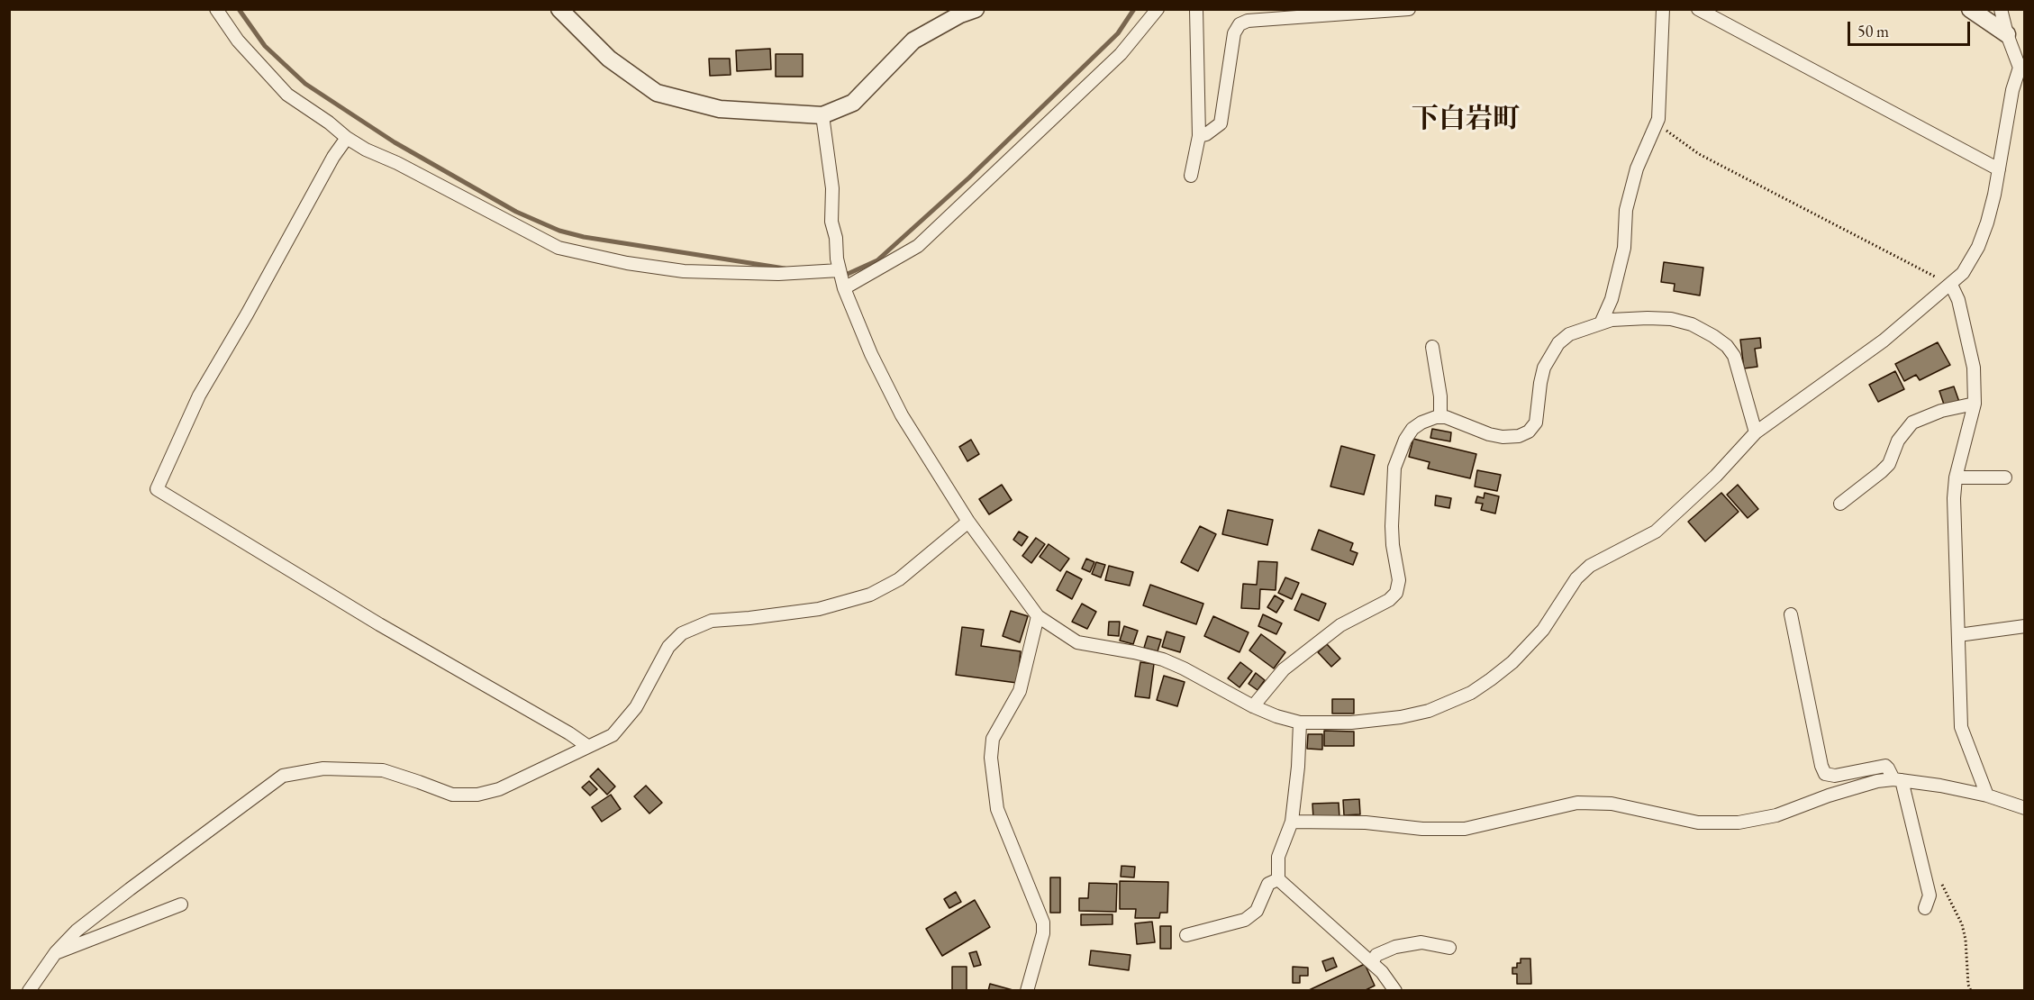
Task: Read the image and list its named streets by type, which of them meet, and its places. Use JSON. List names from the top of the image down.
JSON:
{
  "districts": ["下白岩町"],
  "scale_bar": "50 m"
}
